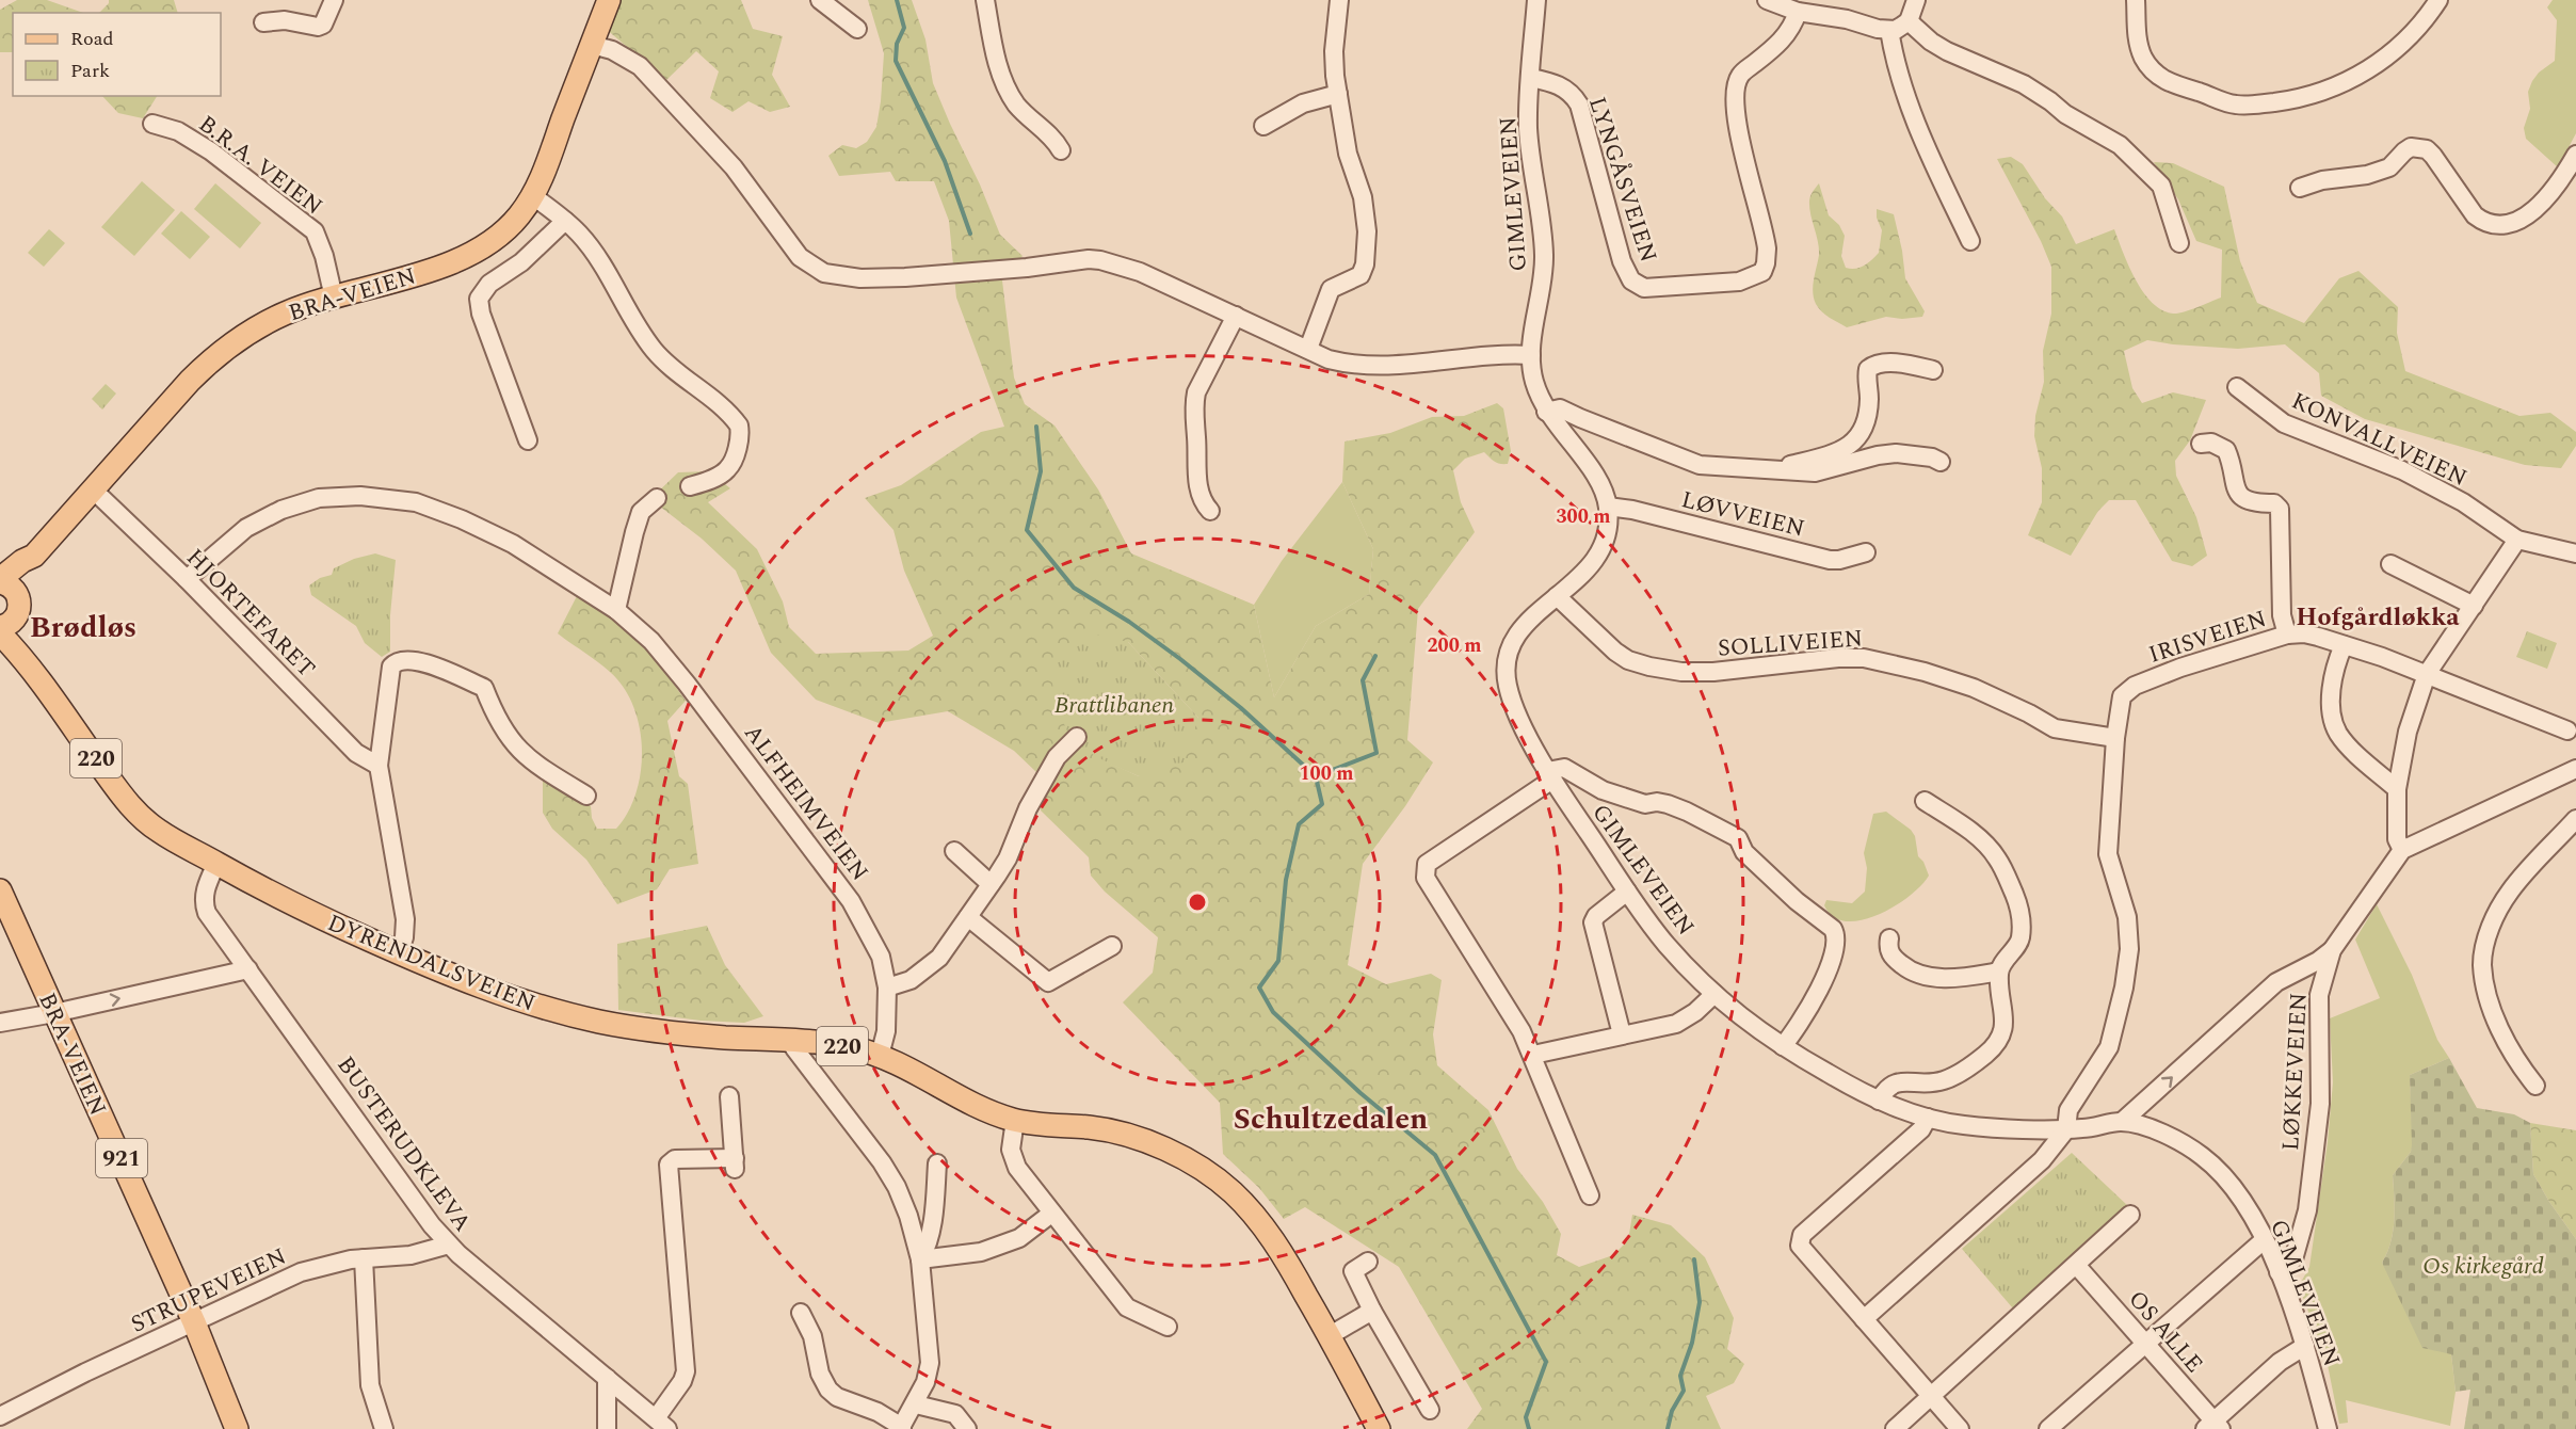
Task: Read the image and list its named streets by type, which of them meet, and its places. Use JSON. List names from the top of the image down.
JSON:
{
  "streets": {
    "main road": [
      "BRA-VEIEN",
      "220",
      "DYRENDALSVEIEN",
      "921"
    ],
    "street": [
      "B.R.A. VEIEN",
      "LYNGÅSVEIEN",
      "GIMLEVEIEN",
      "KONVALLVEIEN",
      "LØVVEIEN",
      "HJORTEFARET",
      "IRISVEIEN",
      "SOLLIVEIEN",
      "ALFHEIMVEIEN",
      "LØKKEVEIEN",
      "BUSTERUDKLEVA",
      "STRUPEVEIEN",
      "OS ALLE"
    ]
  },
  "crossings": [
    ["B.R.A. VEIEN", "BRA-VEIEN"],
    ["LYNGÅSVEIEN", "GIMLEVEIEN"],
    ["GIMLEVEIEN", "LØVVEIEN"],
    ["GIMLEVEIEN", "IRISVEIEN"],
    ["GIMLEVEIEN", "SOLLIVEIEN"],
    ["GIMLEVEIEN", "LØKKEVEIEN"],
    ["BRA-VEIEN", "HJORTEFARET"],
    ["BRA-VEIEN", "220"],
    ["BRA-VEIEN", "STRUPEVEIEN"],
    ["HJORTEFARET", "ALFHEIMVEIEN"],
    ["IRISVEIEN", "SOLLIVEIEN"],
    ["220", "DYRENDALSVEIEN"],
    ["ALFHEIMVEIEN", "DYRENDALSVEIEN"],
    ["DYRENDALSVEIEN", "BUSTERUDKLEVA"],
    ["BUSTERUDKLEVA", "STRUPEVEIEN"]
  ],
  "districts": ["Hofgårdløkka", "Brødløs", "Schultzedalen"],
  "parks": ["Brattlibanen", "Os kirkegård"],
  "legend": ["Road", "Park"],
  "rings": ["300 m", "200 m", "100 m"]
}
